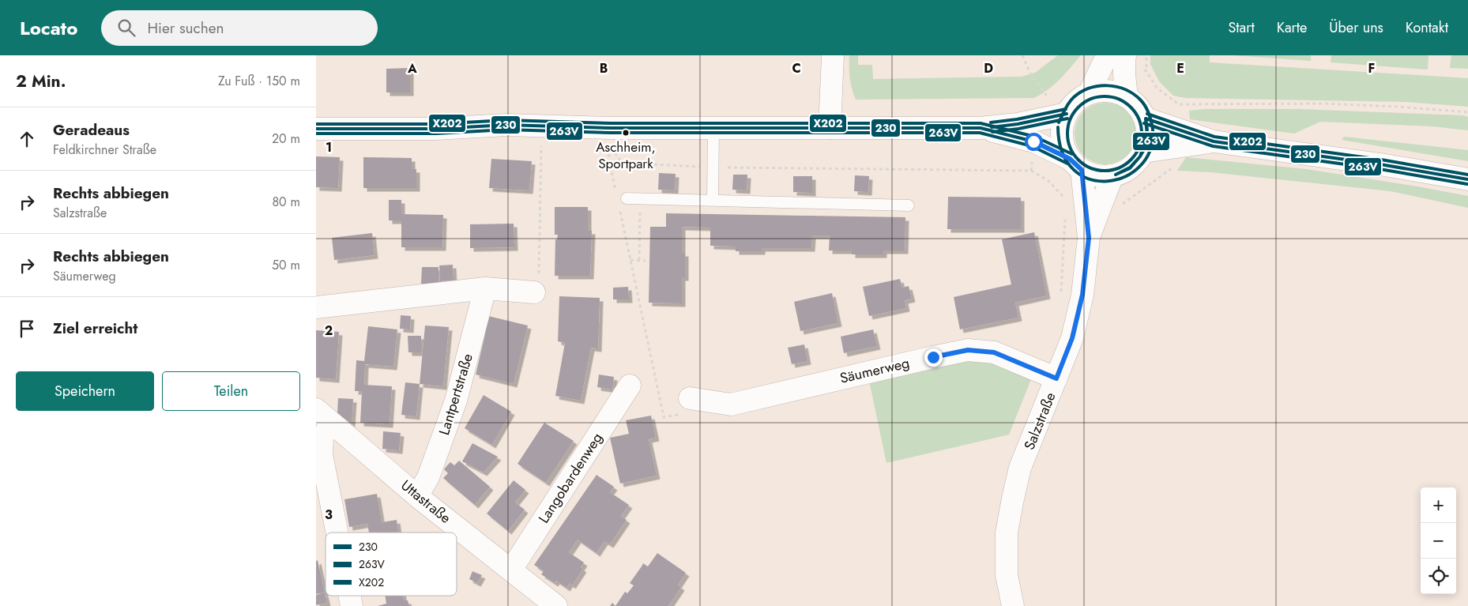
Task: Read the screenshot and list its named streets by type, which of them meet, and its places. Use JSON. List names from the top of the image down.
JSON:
{
  "streets": {
    "street": [
      "Säumerweg",
      "Lantpertstraße",
      "Salzstraße",
      "Langobardenweg",
      "Uttastraße"
    ]
  },
  "crossings": [
    ["Säumerweg", "Salzstraße"],
    ["Lantpertstraße", "Uttastraße"],
    ["Langobardenweg", "Uttastraße"]
  ],
  "places": ["Aschheim, Sportpark"],
  "lines": ["transit line 263V", "transit line X202", "transit line 230"],
  "legend": ["230", "263V", "X202"],
  "page": {
    "header": "Locato",
    "search": "Hier suchen",
    "nav": [
      "Start",
      "Karte",
      "Über uns",
      "Kontakt"
    ],
    "heading": ["2 Min.", "Zu Fuß · 150 m"],
    "list": [
      ["Geradeaus", "Feldkirchner Straße", "20 m"],
      ["Rechts abbiegen", "Salzstraße", "80 m"],
      ["Rechts abbiegen", "Säumerweg", "50 m"],
      "Ziel erreicht"
    ],
    "buttons": ["Speichern", "Teilen"],
    "map_buttons": ["+", "−"]
  },
  "grid": {
    "columns": [
      "A",
      "B",
      "C",
      "D",
      "E",
      "F"
    ],
    "rows": ["1", "2", "3"]
  }
}
